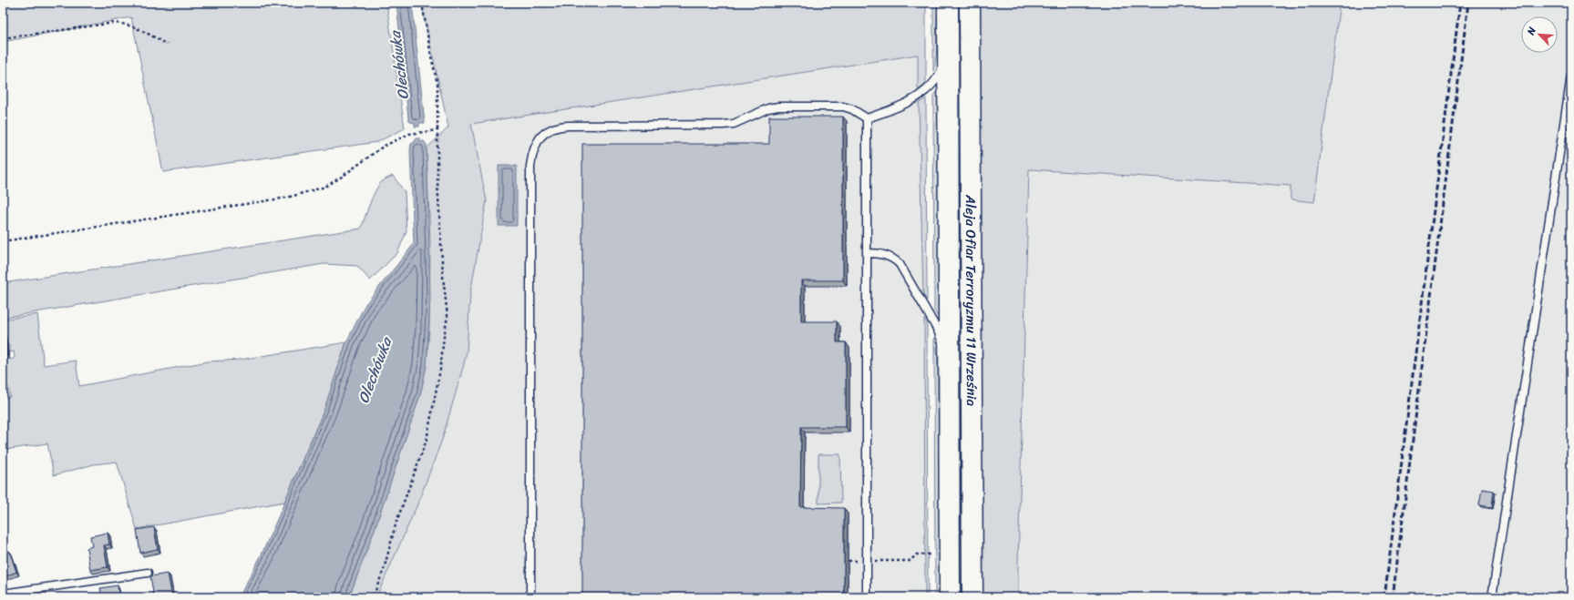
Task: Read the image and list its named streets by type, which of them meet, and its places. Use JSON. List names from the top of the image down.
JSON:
{
  "streets": {
    "street": ["Aleja Ofiar Terroryzmu 11 Września"]
  },
  "water": ["Olechówka"],
  "north": "top left"
}
